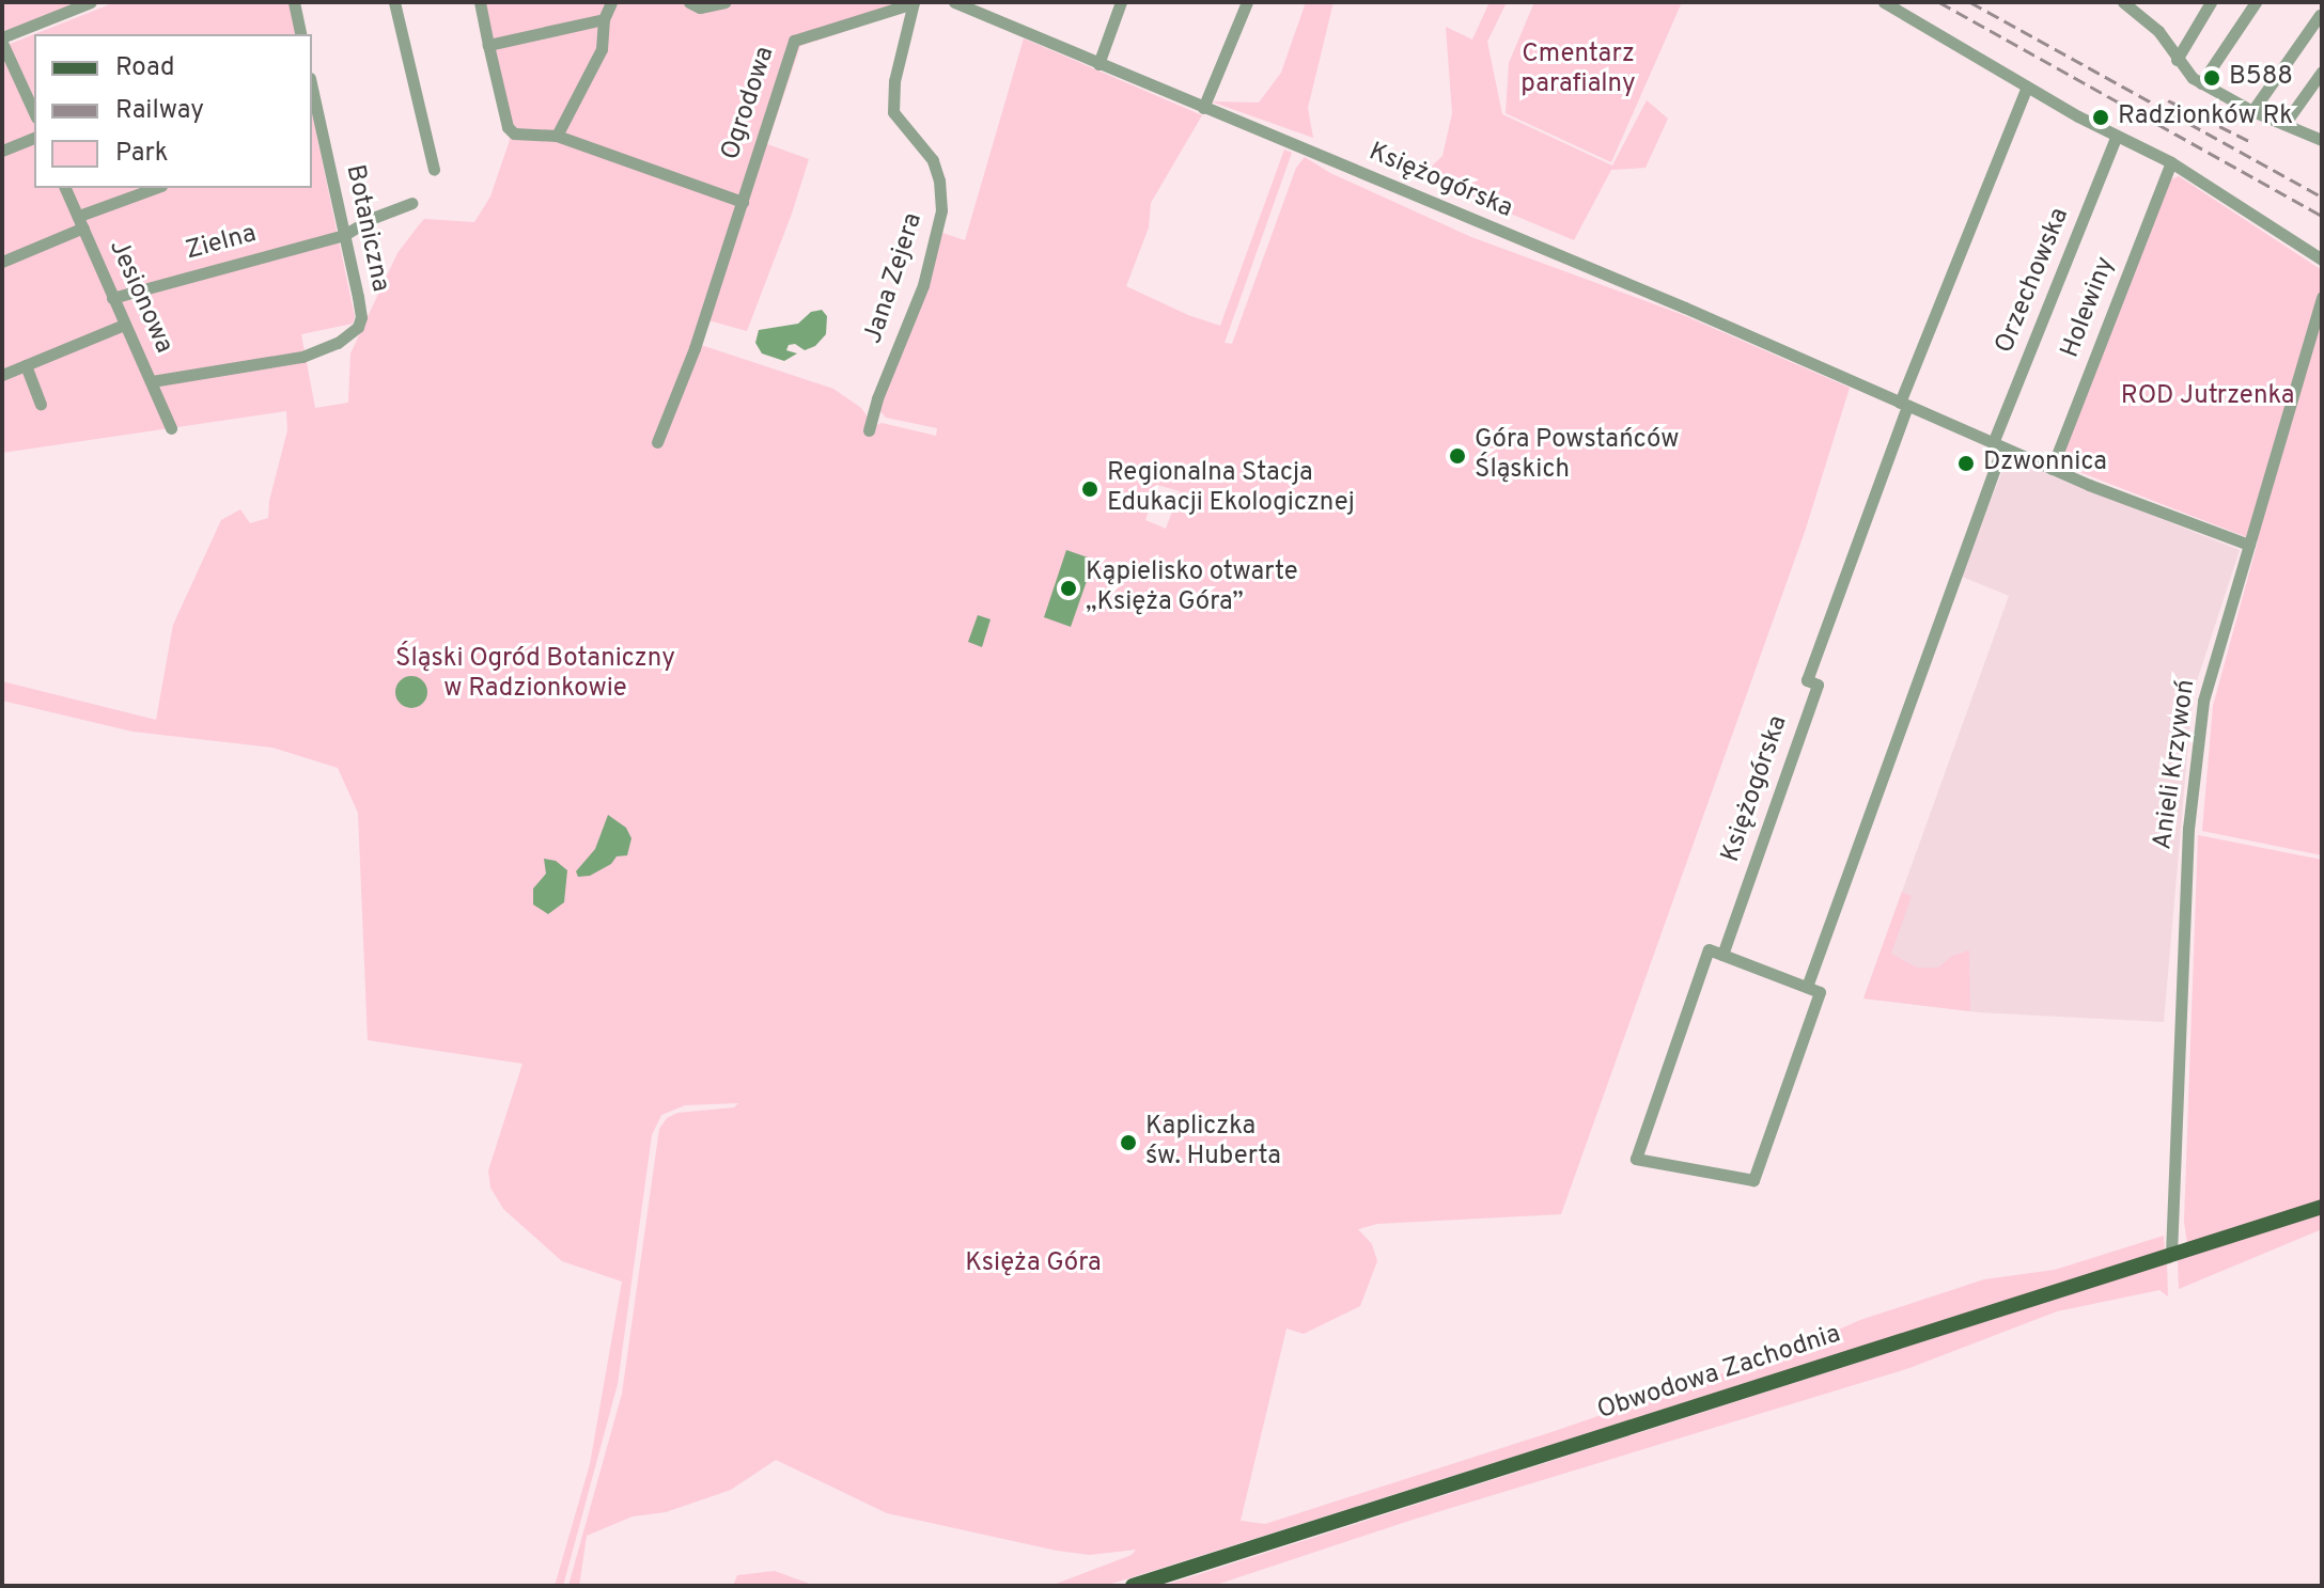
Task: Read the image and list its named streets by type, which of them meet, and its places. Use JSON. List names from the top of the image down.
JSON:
{
  "streets": {
    "main road": ["Obwodowa Zachodnia"],
    "street": [
      "Ogrodowa",
      "Księżogórska",
      "Botaniczna",
      "Zielna",
      "Jana Zejera",
      "Orzechowska",
      "Jesionowa",
      "Holewiny",
      "Anieli Krzywoń"
    ]
  },
  "crossings": [
    ["Ogrodowa", "Jana Zejera"],
    ["Księżogórska", "Orzechowska"],
    ["Księżogórska", "Holewiny"],
    ["Księżogórska", "Anieli Krzywoń"],
    ["Botaniczna", "Zielna"],
    ["Botaniczna", "Jesionowa"],
    ["Zielna", "Jesionowa"],
    ["Anieli Krzywoń", "Obwodowa Zachodnia"]
  ],
  "parks": [
    "Cmentarz parafialny",
    "ROD Jutrzenka",
    "Śląski Ogród Botaniczny w Radzionkowie",
    "Księża Góra"
  ],
  "places": [
    "B588",
    "Radzionków Rk",
    "Góra Powstańców Śląskich",
    "Dzwonnica",
    "Regionalna Stacja Edukacji Ekologicznej",
    "Kąpielisko otwarte „Księża Góra”",
    "Kapliczka św. Huberta"
  ],
  "legend": ["Road", "Railway", "Park"]
}
